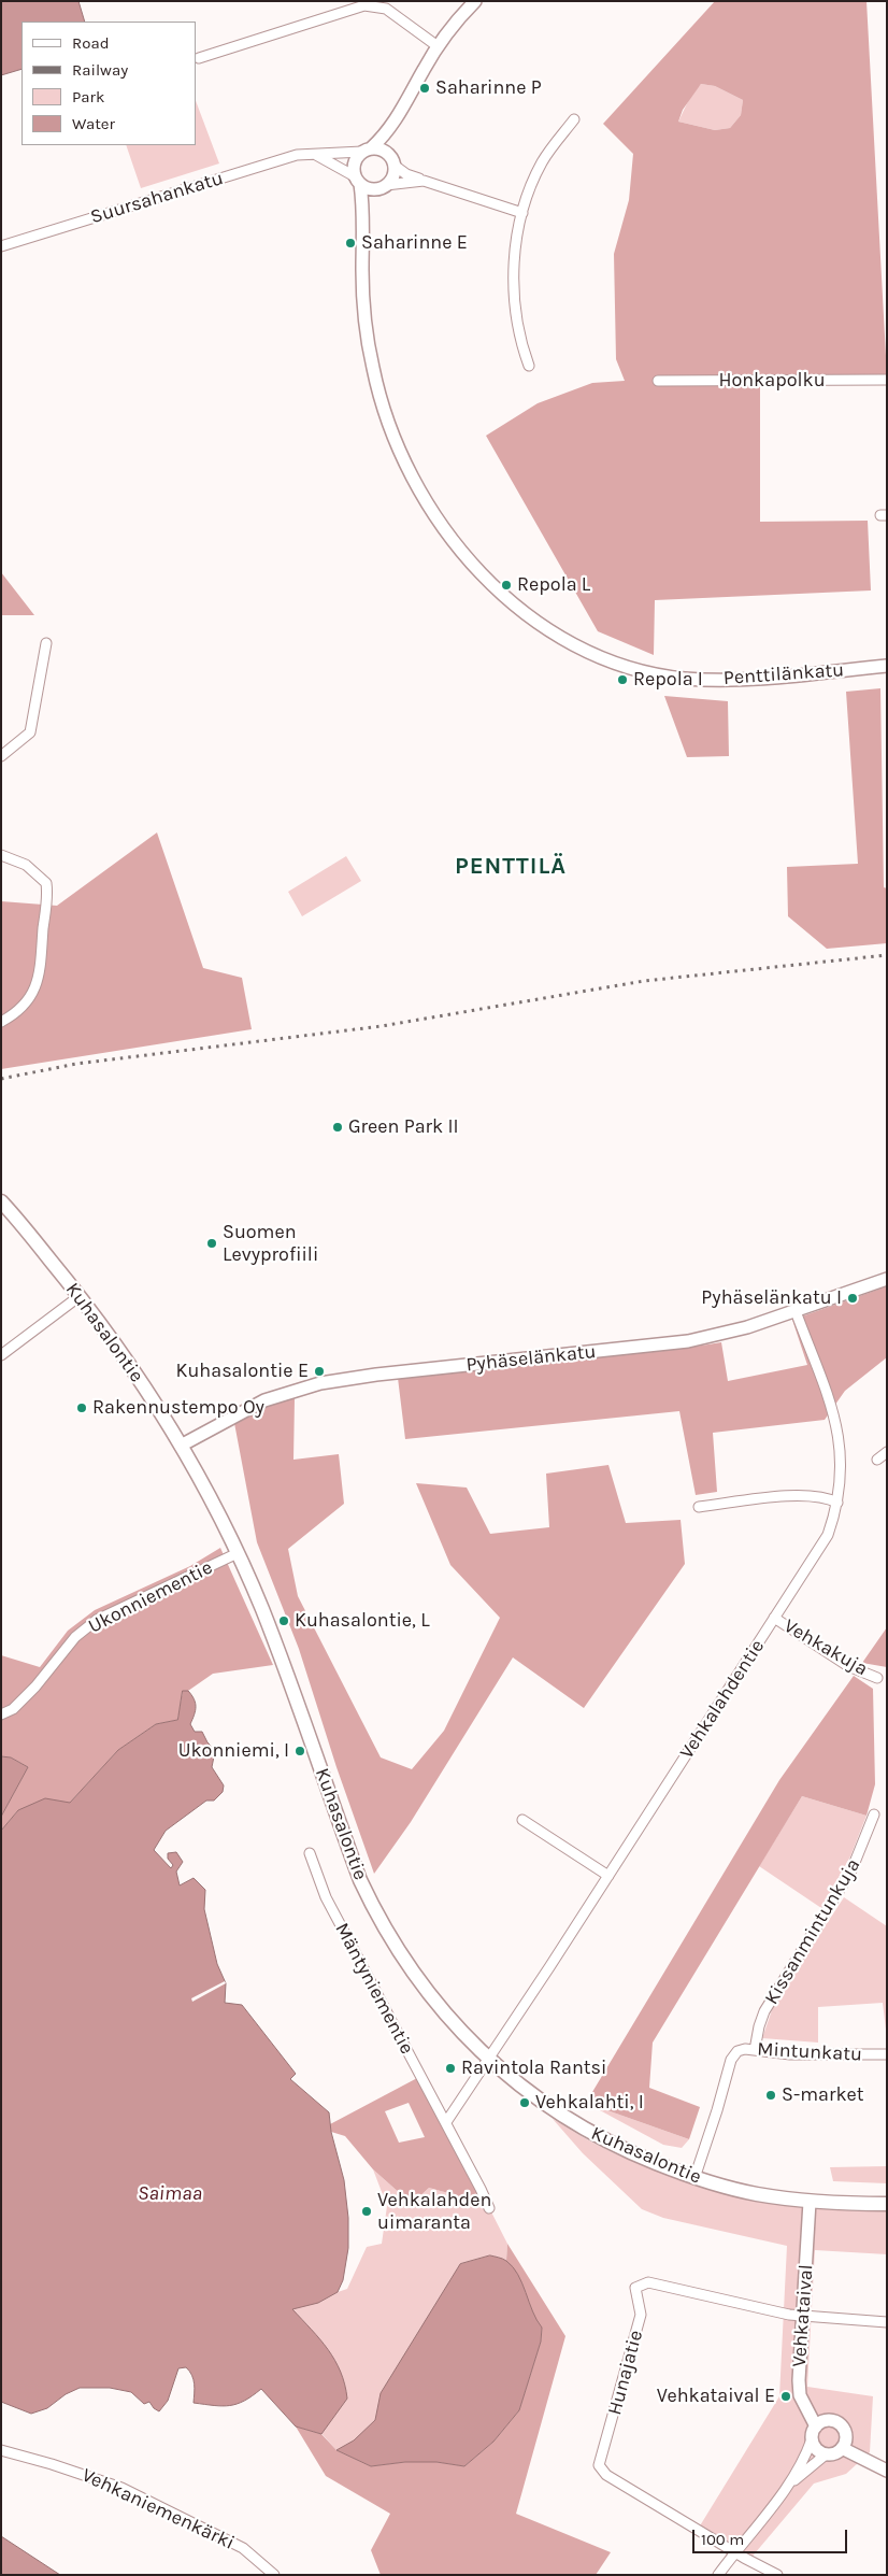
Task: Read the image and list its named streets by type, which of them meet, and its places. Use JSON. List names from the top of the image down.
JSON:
{
  "streets": {
    "main road": ["Kuhasalontie"],
    "street": [
      "Suursahankatu",
      "Honkapolku",
      "Penttilänkatu",
      "Pyhäselänkatu",
      "Ukonniementie",
      "Vehkakuja",
      "Vehkalahdentie",
      "Kissanmintunkuja",
      "Mäntyniementie",
      "Mintunkatu",
      "Vehkataival",
      "Hunajatie",
      "Vehkaniemenkärki"
    ]
  },
  "crossings": [
    ["Suursahankatu", "Penttilänkatu"],
    ["Kuhasalontie", "Pyhäselänkatu"],
    ["Kuhasalontie", "Ukonniementie"],
    ["Kuhasalontie", "Vehkalahdentie"],
    ["Kuhasalontie", "Mintunkatu"],
    ["Kuhasalontie", "Vehkataival"],
    ["Pyhäselänkatu", "Vehkalahdentie"],
    ["Vehkakuja", "Vehkalahdentie"],
    ["Vehkalahdentie", "Mäntyniementie"],
    ["Kissanmintunkuja", "Mintunkatu"],
    ["Vehkataival", "Hunajatie"]
  ],
  "districts": ["PENTTILÄ"],
  "water": ["Saimaa"],
  "places": [
    "Saharinne P",
    "Saharinne E",
    "Repola L",
    "Repola I",
    "Green Park II",
    "Suomen Levyprofiili",
    "Pyhäselänkatu I",
    "Kuhasalontie E",
    "Rakennustempo Oy",
    "Kuhasalontie, L",
    "Ukonniemi, I",
    "Ravintola Rantsi",
    "S-market",
    "Vehkalahti, I",
    "Vehkalahden uimaranta",
    "Vehkataival E"
  ],
  "legend": [
    "Road",
    "Railway",
    "Park",
    "Water"
  ],
  "scale_bar": "100 m"
}
